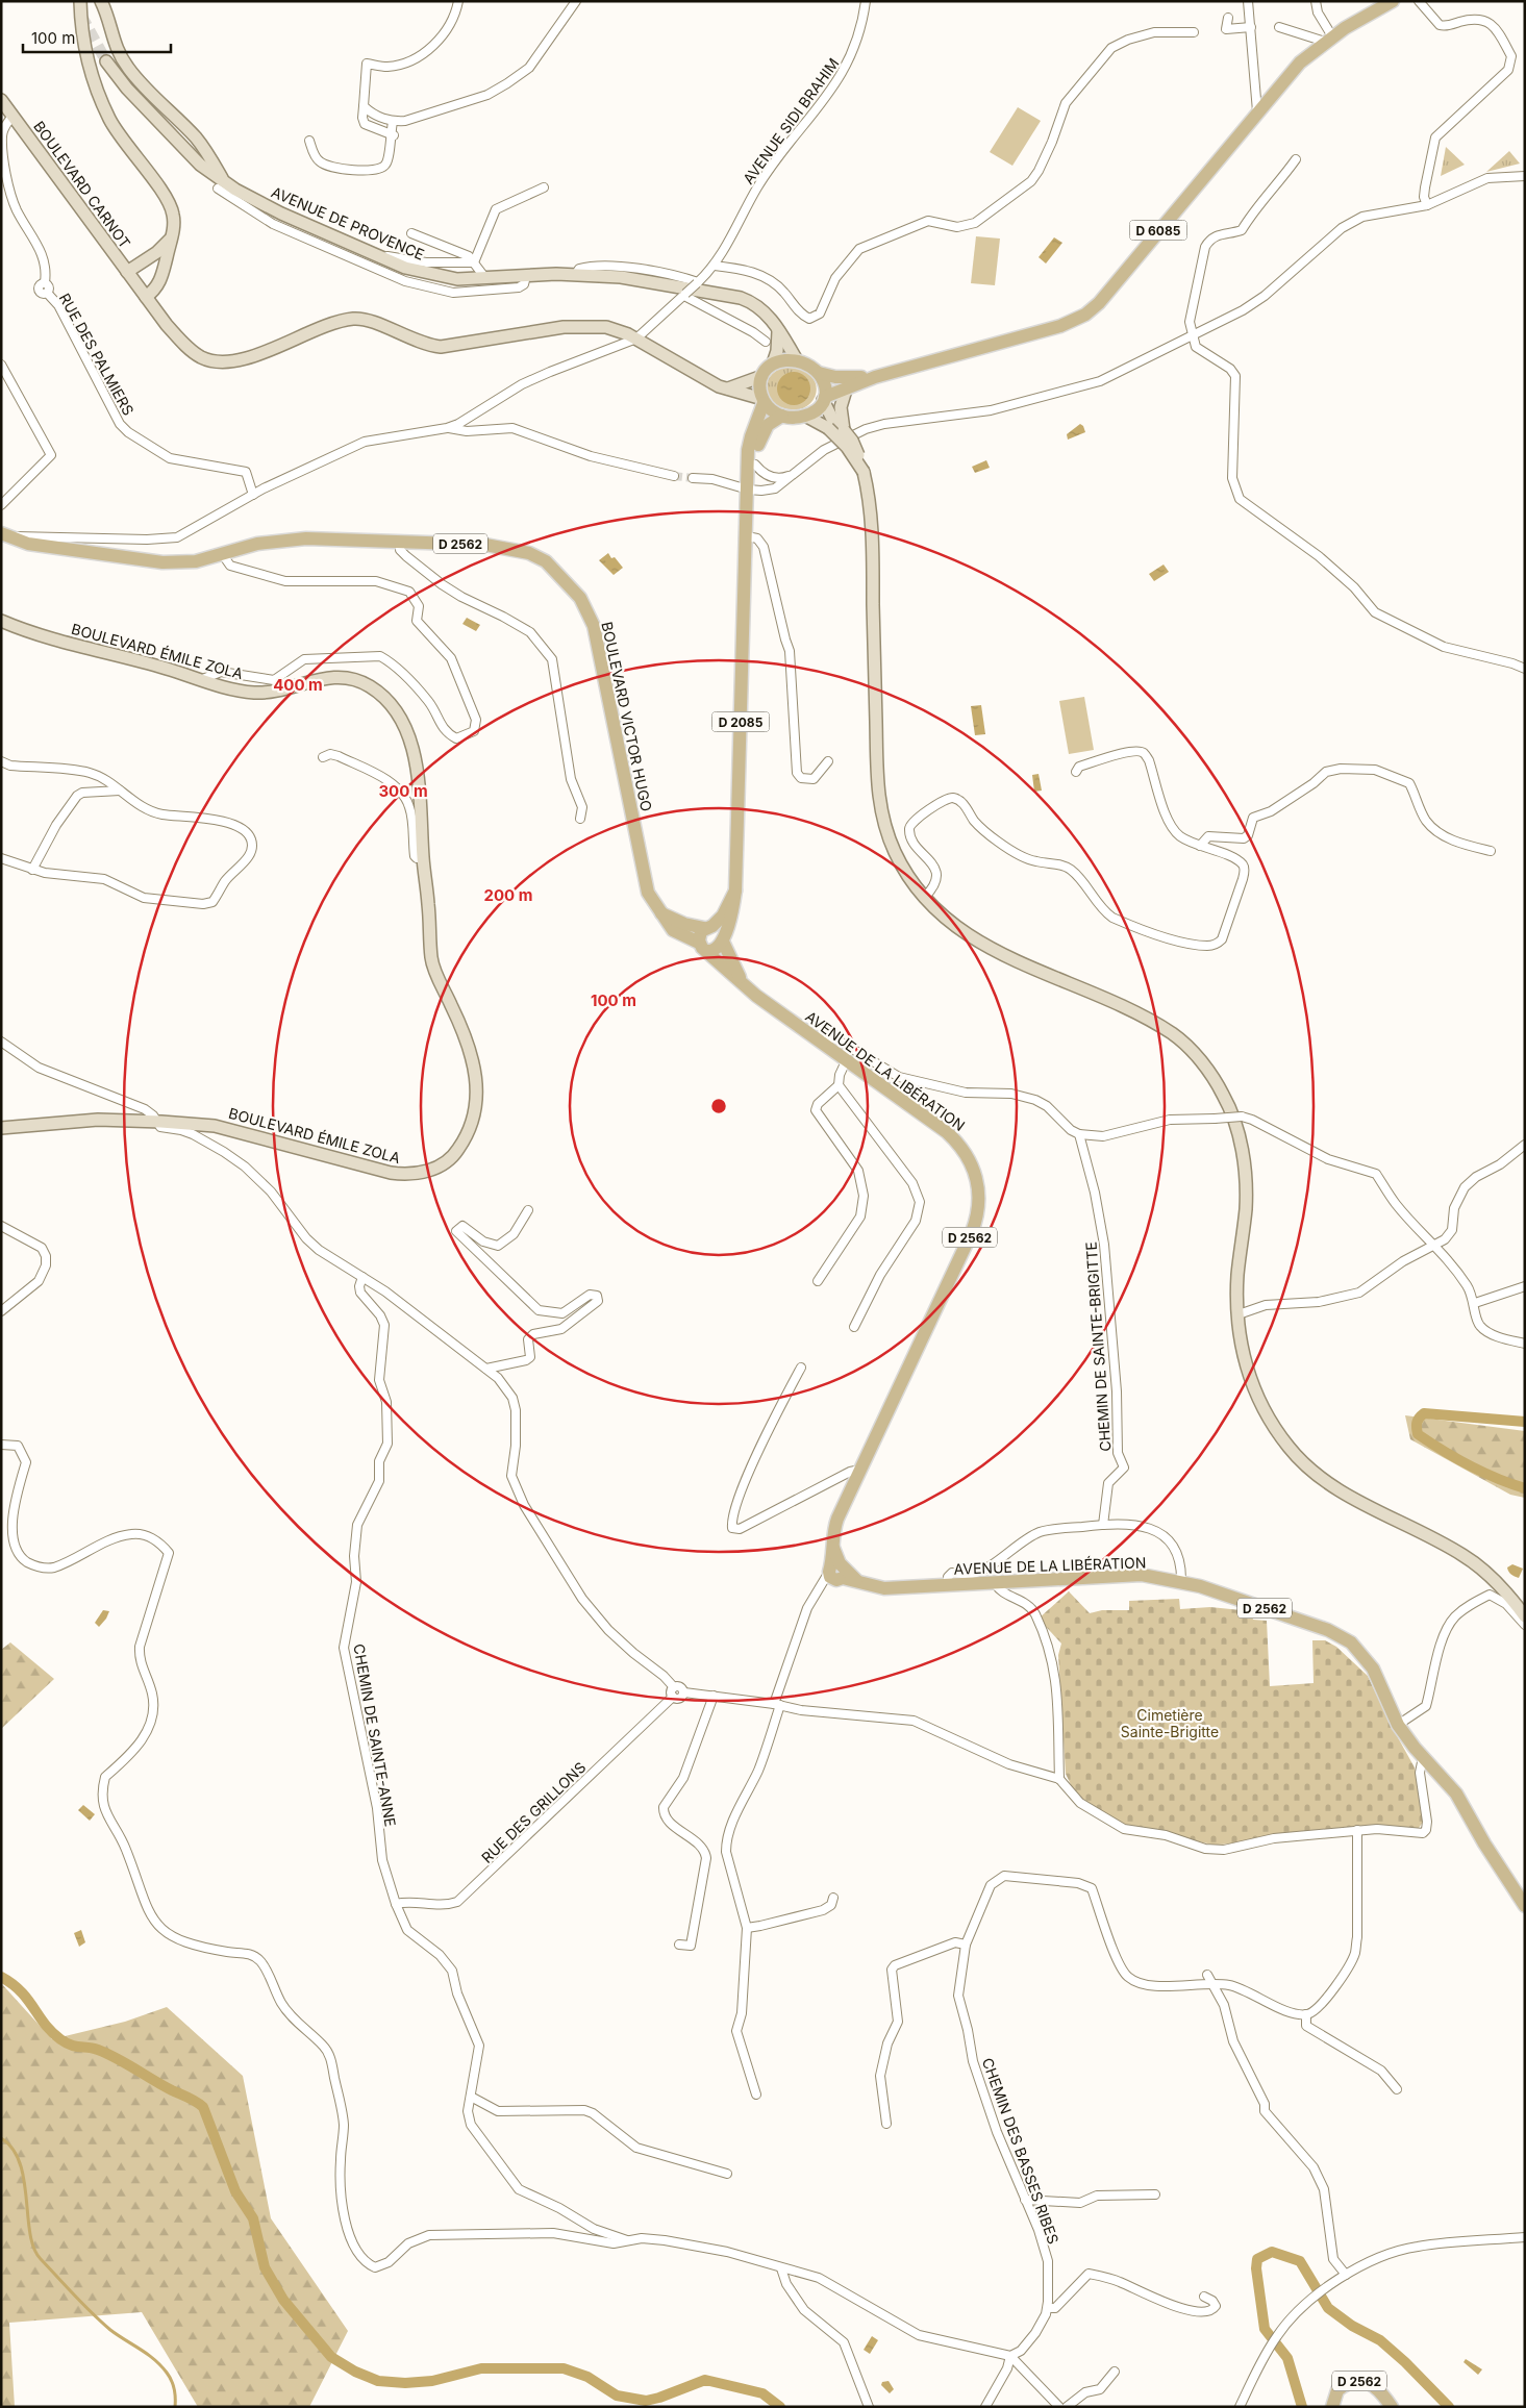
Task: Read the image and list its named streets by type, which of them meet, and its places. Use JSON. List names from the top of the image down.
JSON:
{
  "streets": {
    "main road": [
      "BOULEVARD CARNOT",
      "AVENUE DE PROVENCE",
      "D 6085",
      "D 2562",
      "BOULEVARD ÉMILE ZOLA",
      "BOULEVARD VICTOR HUGO",
      "D 2085",
      "AVENUE DE LA LIBÉRATION"
    ],
    "street": [
      "AVENUE SIDI BRAHIM",
      "RUE DES PALMIERS",
      "CHEMIN DE SAINTE-BRIGITTE",
      "CHEMIN DE SAINTE-ANNE",
      "RUE DES GRILLONS",
      "CHEMIN DES BASSES RIBES"
    ]
  },
  "crossings": [
    ["AVENUE SIDI BRAHIM", "BOULEVARD CARNOT"],
    ["BOULEVARD CARNOT", "D 6085"],
    ["BOULEVARD CARNOT", "RUE DES PALMIERS"],
    ["BOULEVARD CARNOT", "D 2085"],
    ["D 6085", "D 2085"],
    ["BOULEVARD VICTOR HUGO", "D 2085"],
    ["BOULEVARD VICTOR HUGO", "AVENUE DE LA LIBÉRATION"],
    ["D 2085", "AVENUE DE LA LIBÉRATION"],
    ["CHEMIN DE SAINTE-ANNE", "RUE DES GRILLONS"]
  ],
  "parks": ["Cimetière Sainte-Brigitte"],
  "scale_bar": "100 m",
  "rings": [
    "400 m",
    "300 m",
    "200 m",
    "100 m"
  ]
}
